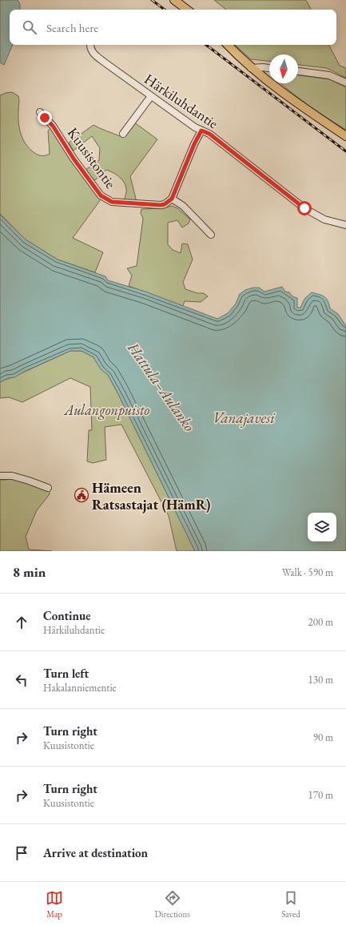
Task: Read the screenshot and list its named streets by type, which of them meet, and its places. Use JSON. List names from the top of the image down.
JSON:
{
  "streets": {
    "street": ["Härkiluhdantie", "Kuusistontie"]
  },
  "water": ["Hattula–Aulanko", "Vanajavesi"],
  "parks": ["Aulangonpuisto"],
  "places": {
    "public building": ["Hämeen Ratsastajat (HämR)"]
  },
  "north": "bottom",
  "page": {
    "search": "Search here",
    "heading": ["8 min", "Walk · 590 m"],
    "list": [
      ["Continue", "Härkiluhdantie", "200 m"],
      ["Turn left", "Hakalanniementie", "130 m"],
      ["Turn right", "Kuusistontie", "90 m"],
      ["Turn right", "Kuusistontie", "170 m"],
      "Arrive at destination"
    ],
    "nav": ["Map", "Directions", "Saved"]
  }
}
